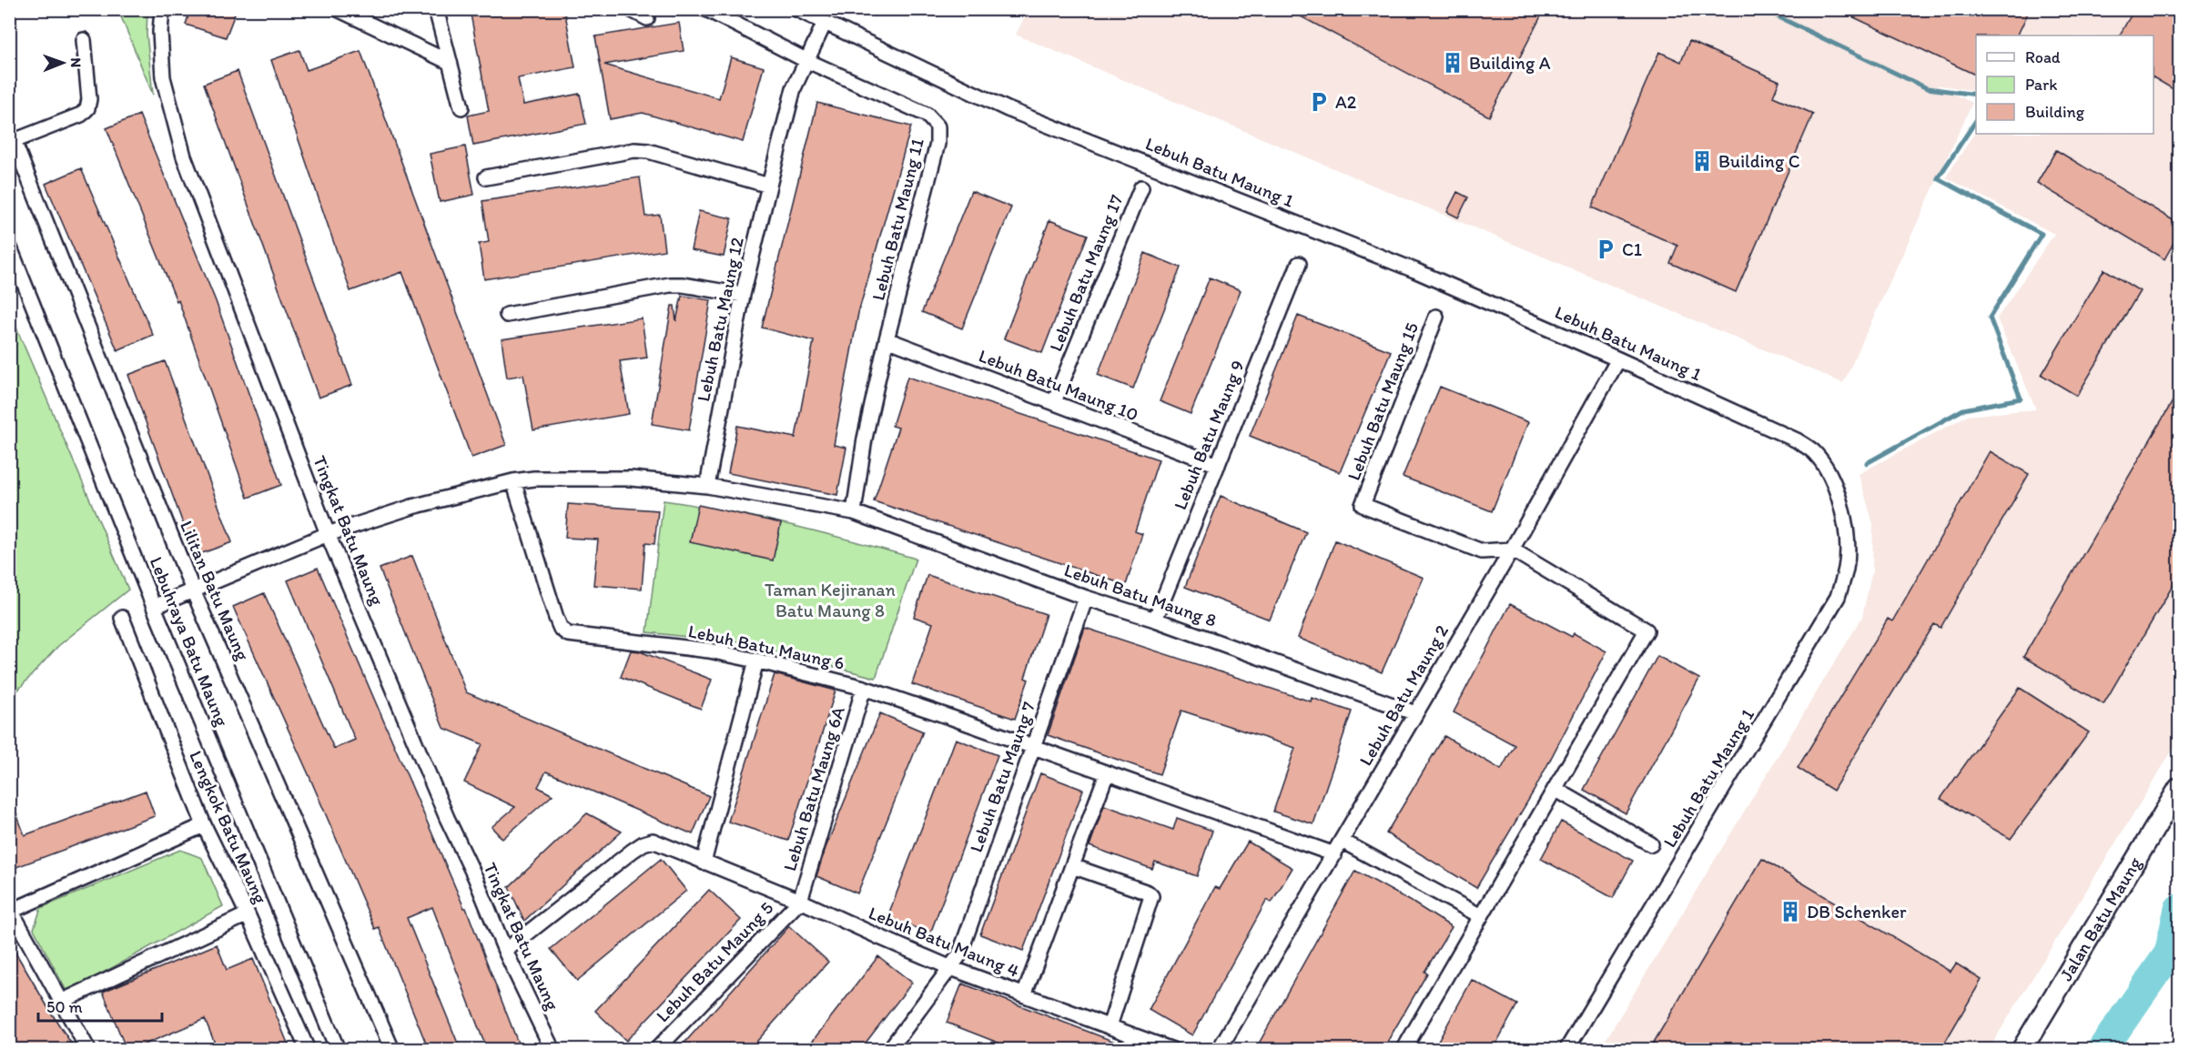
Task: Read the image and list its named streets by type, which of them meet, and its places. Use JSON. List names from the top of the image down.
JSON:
{
  "streets": {
    "street": [
      "Lebuh Batu Maung 1",
      "Lebuh Batu Maung 11",
      "Lebuh Batu Maung 17",
      "Lebuh Batu Maung 12",
      "Lebuh Batu Maung 10",
      "Lebuh Batu Maung 15",
      "Lebuh Batu Maung 9",
      "Tingkat Batu Maung",
      "Lilitan Batu Maung",
      "Lebuh Batu Maung 8",
      "Lebuhraya Batu Maung",
      "Lebuh Batu Maung 6",
      "Lebuh Batu Maung 2",
      "Lebuh Batu Maung 7",
      "Lebuh Batu Maung 6A",
      "Lengkok Batu Maung",
      "Jalan Batu Maung",
      "Lebuh Batu Maung 4",
      "Lebuh Batu Maung 5"
    ]
  },
  "crossings": [
    ["Lebuh Batu Maung 1", "Lebuh Batu Maung 12"],
    ["Lebuh Batu Maung 1", "Lebuh Batu Maung 2"],
    ["Lebuh Batu Maung 11", "Lebuh Batu Maung 12"],
    ["Lebuh Batu Maung 11", "Lebuh Batu Maung 10"],
    ["Lebuh Batu Maung 11", "Lebuh Batu Maung 8"],
    ["Lebuh Batu Maung 17", "Lebuh Batu Maung 10"],
    ["Lebuh Batu Maung 10", "Lebuh Batu Maung 9"],
    ["Lebuh Batu Maung 15", "Lebuh Batu Maung 2"],
    ["Lebuh Batu Maung 9", "Lebuh Batu Maung 8"],
    ["Tingkat Batu Maung", "Lebuh Batu Maung 4"],
    ["Lebuh Batu Maung 8", "Lebuh Batu Maung 2"],
    ["Lebuh Batu Maung 8", "Lebuh Batu Maung 7"],
    ["Lebuh Batu Maung 6", "Lebuh Batu Maung 2"],
    ["Lebuh Batu Maung 6", "Lebuh Batu Maung 7"],
    ["Lebuh Batu Maung 6", "Lebuh Batu Maung 6A"],
    ["Lebuh Batu Maung 7", "Lebuh Batu Maung 4"],
    ["Lebuh Batu Maung 6A", "Lebuh Batu Maung 4"],
    ["Lebuh Batu Maung 6A", "Lebuh Batu Maung 5"],
    ["Lebuh Batu Maung 4", "Lebuh Batu Maung 5"]
  ],
  "parks": ["Taman Kejiranan Batu Maung 8"],
  "places": {
    "building": ["Building A", "Building C", "DB Schenker"],
    "parking": ["A2", "C1"]
  },
  "legend": ["Road", "Park", "Building"],
  "scale_bar": "50 m",
  "north": "right"
}
